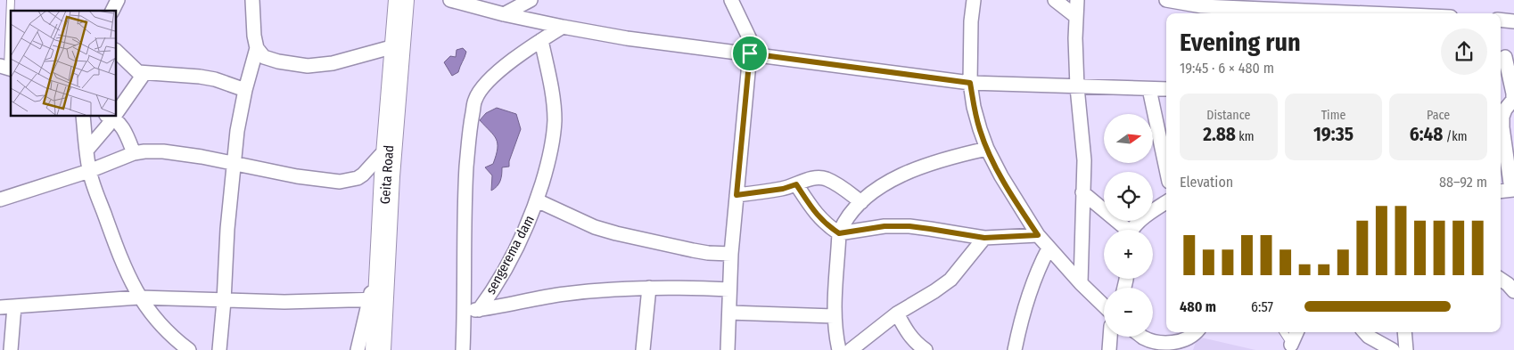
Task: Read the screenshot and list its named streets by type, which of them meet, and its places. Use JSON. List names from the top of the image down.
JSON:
{
  "streets": {
    "highway": ["Geita Road"],
    "street": ["sengerema dam"]
  },
  "north": "right",
  "page": {
    "heading": ["Evening run", "19:45 · 6 × 480 m"],
    "stats": [
      ["Distance", "2.88 km"],
      ["Time", "19:35"],
      ["Pace", "6:48 /km"]
    ],
    "map_buttons": ["+", "−"],
    "chart": ["Elevation", "88–92 m"],
    "list": [
      {
        "name": "480 m",
        "note": "6:57"
      }
    ]
  }
}
